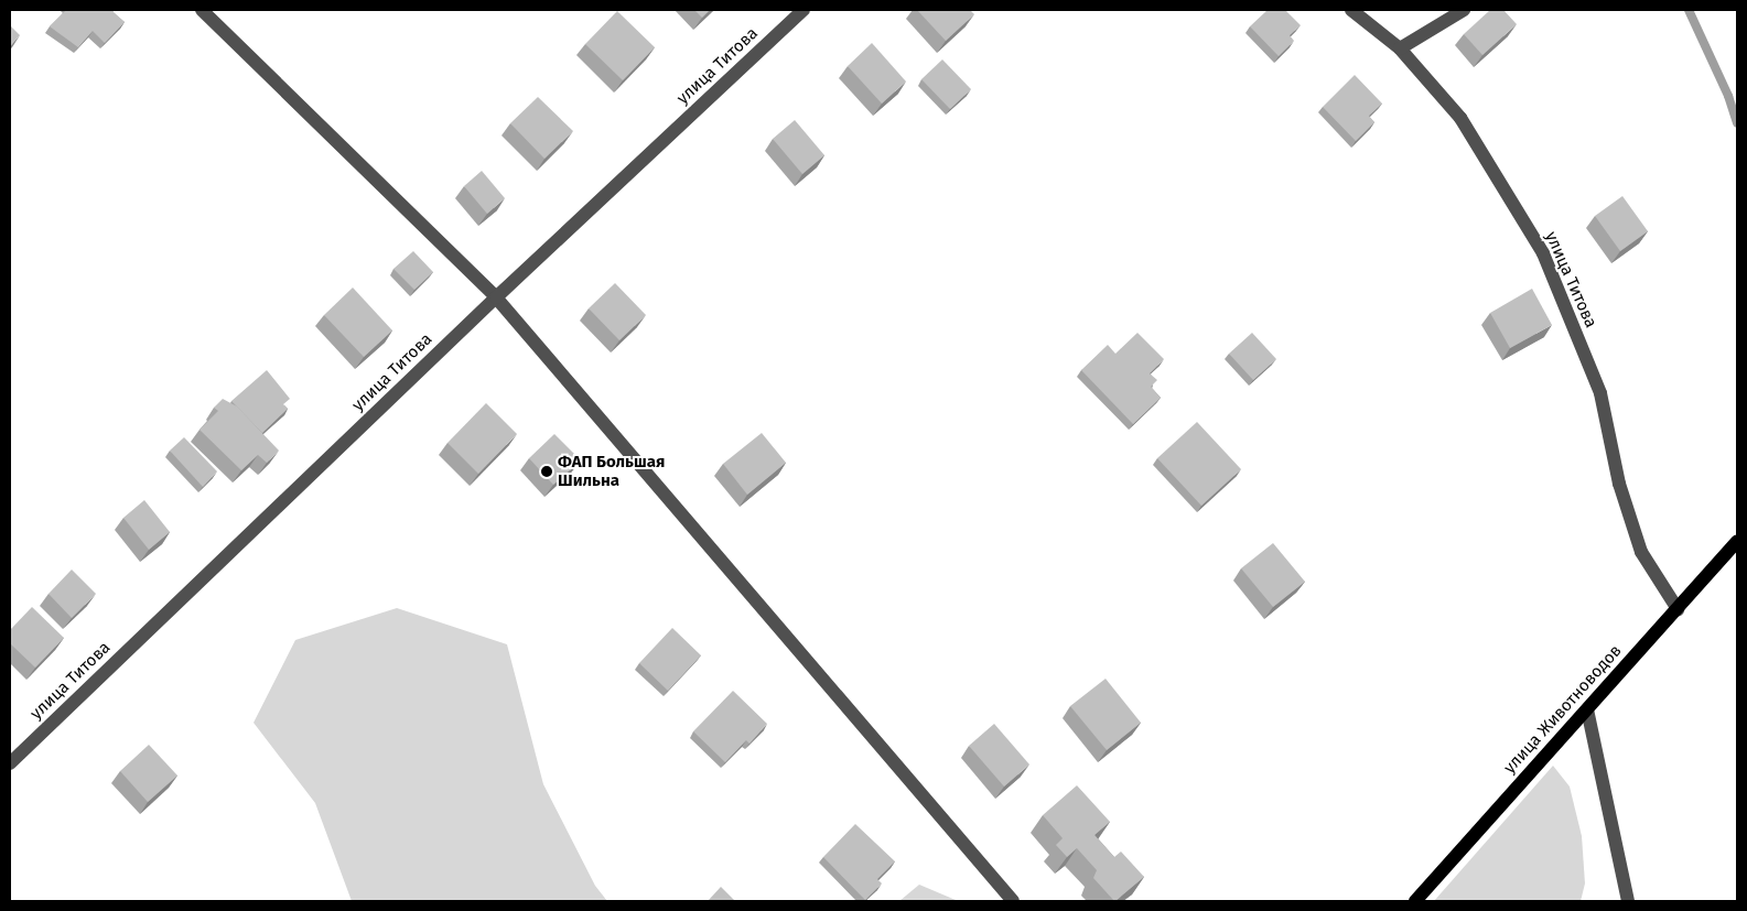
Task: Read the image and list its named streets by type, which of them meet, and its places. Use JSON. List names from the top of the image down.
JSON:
{
  "streets": {
    "main road": ["улица Животноводов"],
    "street": ["улица Титова"]
  },
  "crossings": [
    ["улица Титова", "улица Животноводов"]
  ],
  "places": ["ФАП Большая Шильна"]
}
